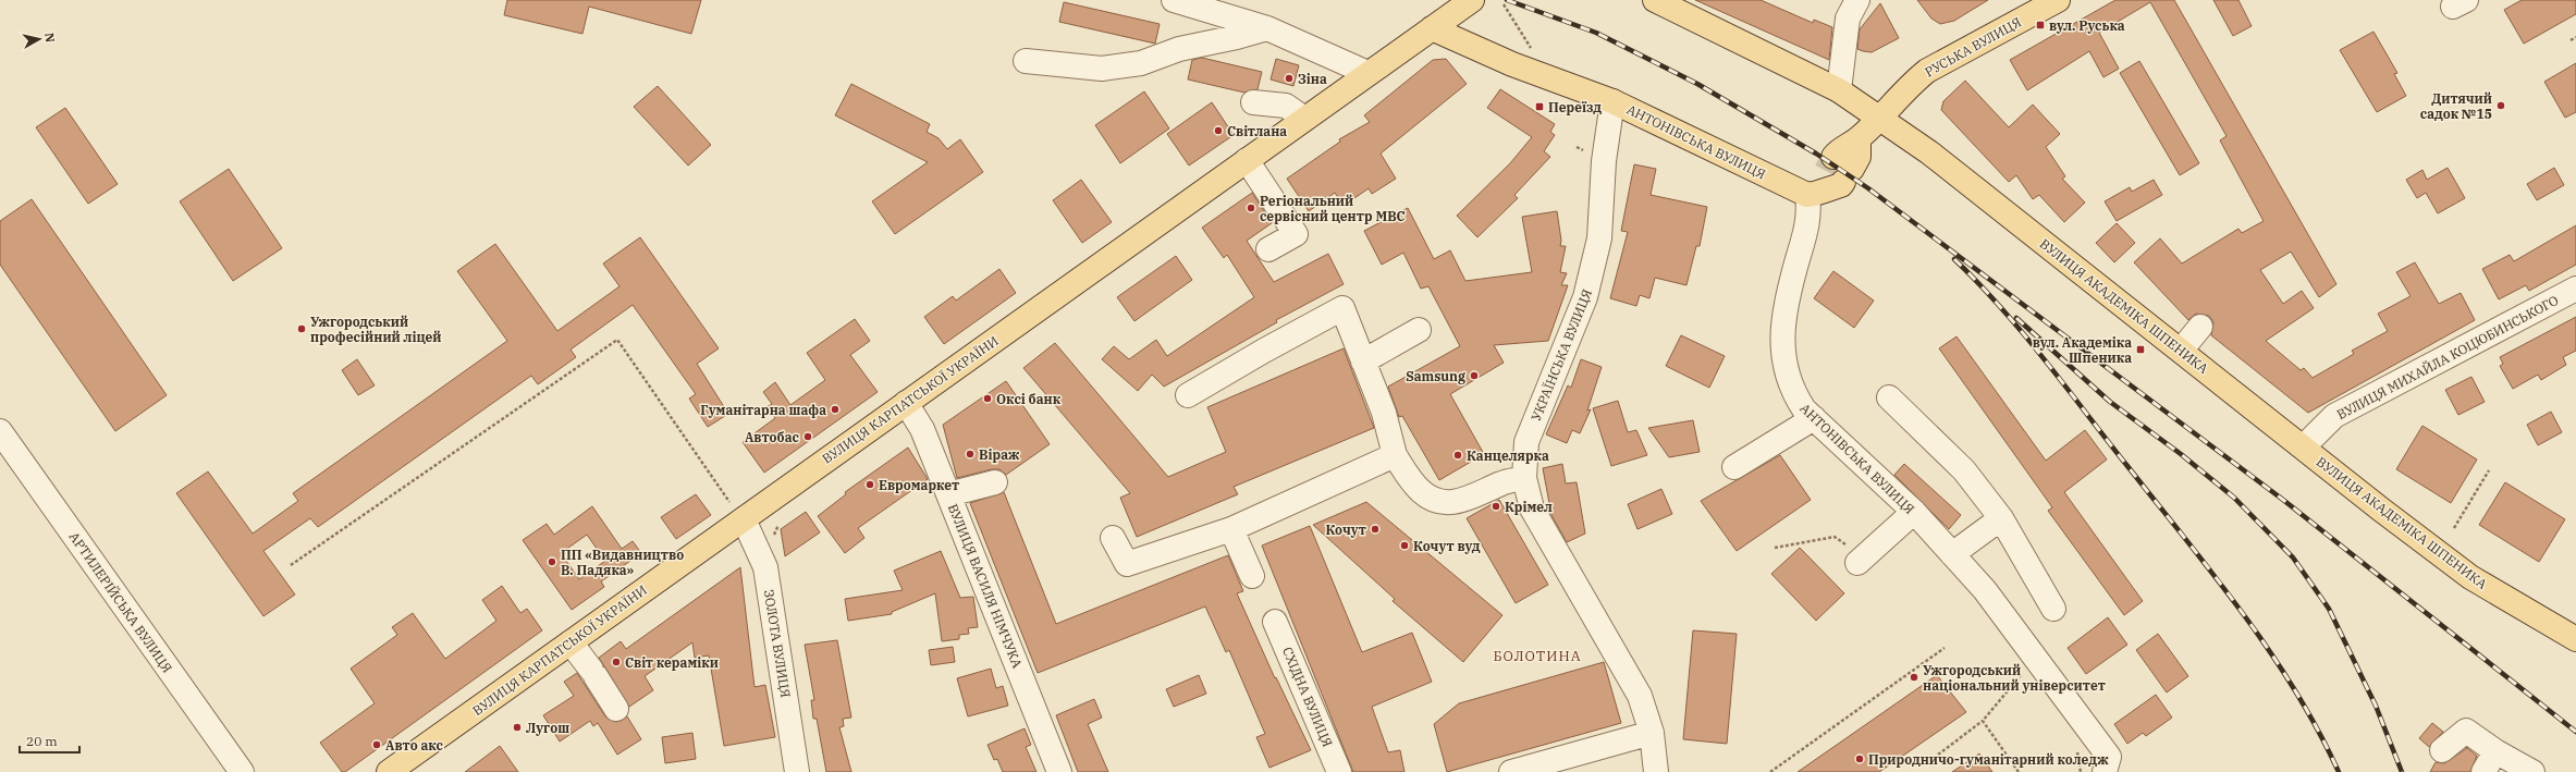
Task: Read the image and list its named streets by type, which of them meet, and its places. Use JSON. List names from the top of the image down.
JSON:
{
  "streets": {
    "main road": [
      "РУСЬКА ВУЛИЦЯ",
      "АНТОНІВСЬКА ВУЛИЦЯ",
      "ВУЛИЦЯ АКАДЕМІКА ШПЕНИКА",
      "ВУЛИЦЯ КАРПАТСЬКОЇ УКРАЇНИ"
    ],
    "street": [
      "УКРАЇНСЬКА ВУЛИЦЯ",
      "ВУЛИЦЯ МИХАЙЛА КОЦЮБИНСЬКОГО",
      "ВУЛИЦЯ ВАСИЛЯ НІМЧУКА",
      "АРТИЛЕРІЙСЬКА ВУЛИЦЯ",
      "ЗОЛОТА ВУЛИЦЯ",
      "СХІДНА ВУЛИЦЯ"
    ]
  },
  "crossings": [
    ["РУСЬКА ВУЛИЦЯ", "АНТОНІВСЬКА ВУЛИЦЯ"],
    ["РУСЬКА ВУЛИЦЯ", "ВУЛИЦЯ АКАДЕМІКА ШПЕНИКА"],
    ["АНТОНІВСЬКА ВУЛИЦЯ", "УКРАЇНСЬКА ВУЛИЦЯ"],
    ["ВУЛИЦЯ АКАДЕМІКА ШПЕНИКА", "ВУЛИЦЯ МИХАЙЛА КОЦЮБИНСЬКОГО"],
    ["ВУЛИЦЯ КАРПАТСЬКОЇ УКРАЇНИ", "ВУЛИЦЯ ВАСИЛЯ НІМЧУКА"],
    ["ВУЛИЦЯ КАРПАТСЬКОЇ УКРАЇНИ", "ЗОЛОТА ВУЛИЦЯ"]
  ],
  "districts": ["БОЛОТИНА"],
  "places": {
    "transit": ["вул. Руська", "Переїзд", "вул. Академіка Шпеника"],
    "other": [
      "Зіна",
      "Дитячий садок №15",
      "Світлана",
      "Регіональний сервісний центр МВС",
      "Ужгородський професійний ліцей",
      "Samsung",
      "Оксі банк",
      "Гуманітарна шафа",
      "Автобас",
      "Віраж",
      "Канцелярка",
      "Евромаркет",
      "Крімел",
      "Кочут",
      "Кочут вуд",
      "ПП «Видавництво В. Падяка»",
      "Світ кераміки",
      "Ужгородський національний університет",
      "Лугош",
      "Авто акс",
      "Природничо-гуманітарний коледж"
    ]
  },
  "scale_bar": "20 m",
  "north": "right"
}
